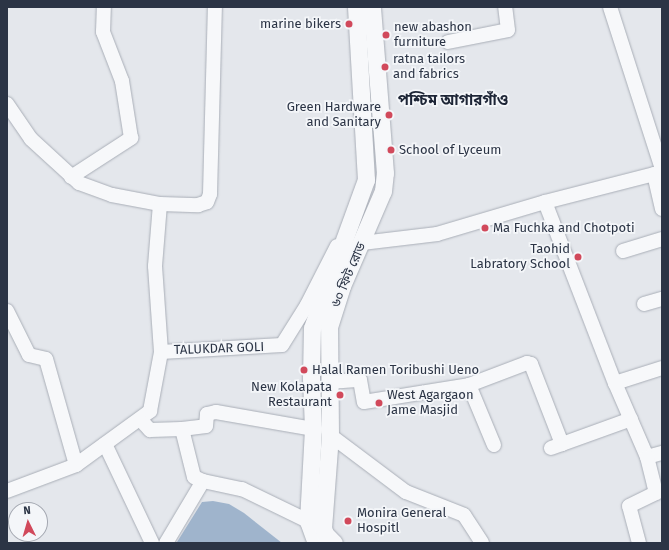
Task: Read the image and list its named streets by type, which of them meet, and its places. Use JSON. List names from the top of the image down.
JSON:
{
  "streets": {
    "street": ["৬০ ফিট রোড", "TALUKDAR GOLI"]
  },
  "crossings": [
    ["৬০ ফিট রোড", "TALUKDAR GOLI"]
  ],
  "districts": ["পশ্চিম আগারগাঁও"],
  "places": [
    "marine bikers",
    "new abashon furniture",
    "ratna tailors and fabrics",
    "Green Hardware and Sanitary",
    "School of Lyceum",
    "Ma Fuchka and Chotpoti",
    "Taohid Labratory School",
    "Halal Ramen Toribushi Ueno",
    "New Kolapata Restaurant",
    "West Agargaon Jame Masjid",
    "Monira General Hospitl"
  ],
  "north": "top"
}
